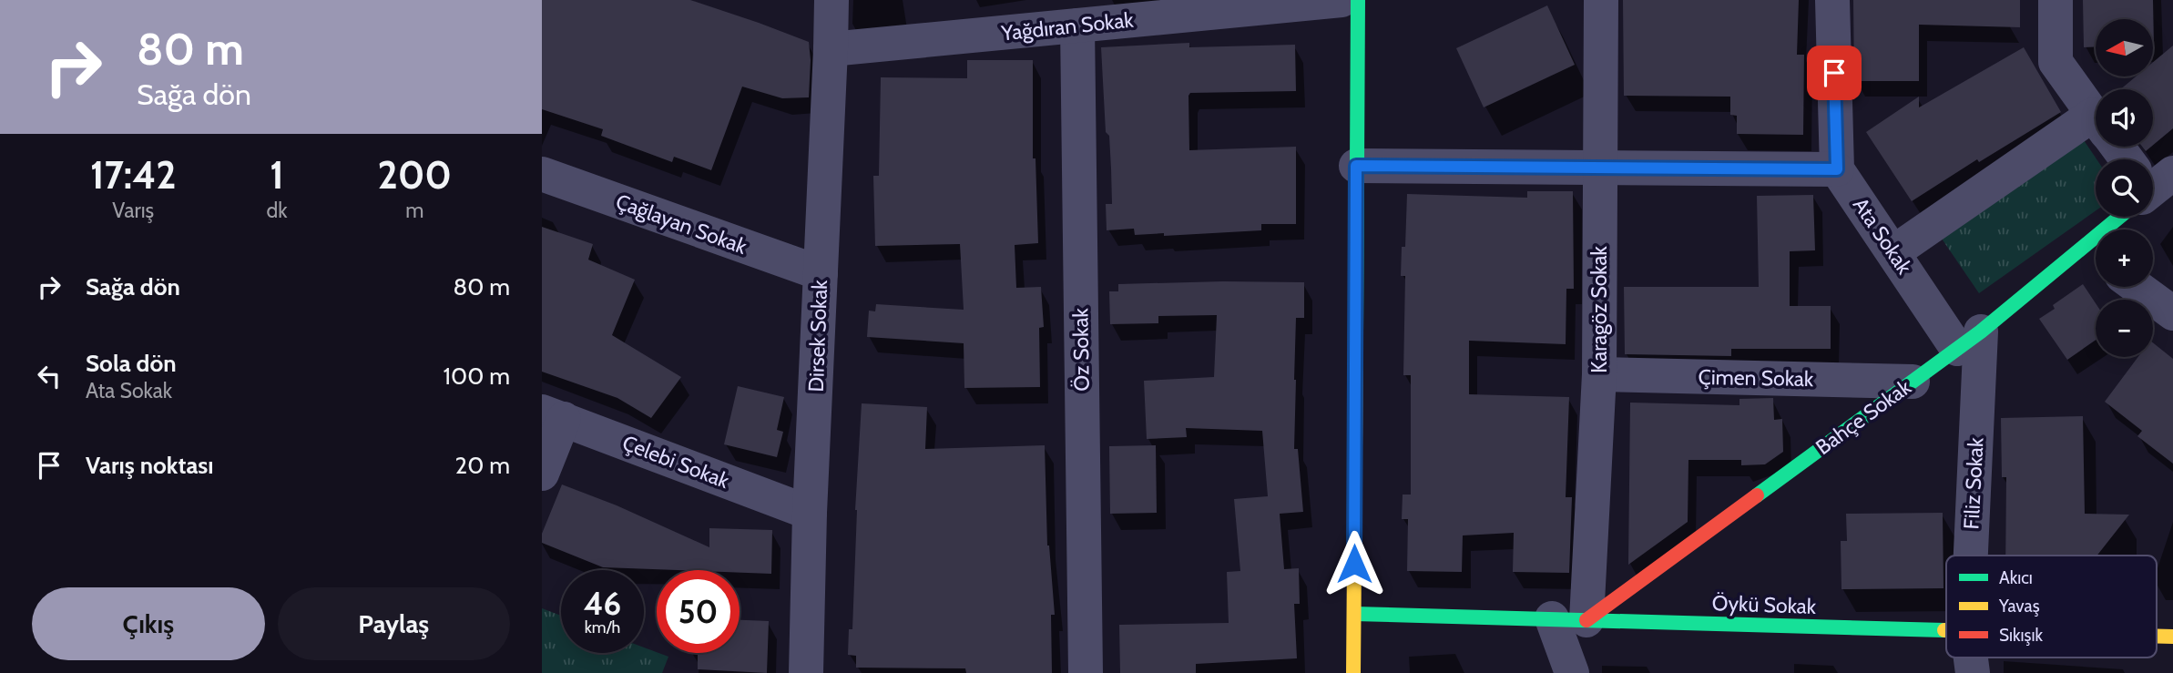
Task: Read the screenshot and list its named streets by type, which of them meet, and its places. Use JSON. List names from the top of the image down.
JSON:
{
  "streets": {
    "street": [
      "Yağdıran Sokak",
      "Çağlayan Sokak",
      "Ata Sokak",
      "Karagöz Sokak",
      "Dirsek Sokak",
      "Öz Sokak",
      "Çimen Sokak",
      "Bahçe Sokak",
      "Çelebi Sokak",
      "Filiz Sokak",
      "Öykü Sokak"
    ]
  },
  "crossings": [
    ["Yağdıran Sokak", "Dirsek Sokak"],
    ["Yağdıran Sokak", "Öz Sokak"],
    ["Çağlayan Sokak", "Dirsek Sokak"],
    ["Ata Sokak", "Bahçe Sokak"],
    ["Ata Sokak", "Filiz Sokak"],
    ["Karagöz Sokak", "Çimen Sokak"],
    ["Karagöz Sokak", "Bahçe Sokak"],
    ["Karagöz Sokak", "Öykü Sokak"],
    ["Dirsek Sokak", "Çelebi Sokak"],
    ["Çimen Sokak", "Bahçe Sokak"],
    ["Bahçe Sokak", "Filiz Sokak"],
    ["Bahçe Sokak", "Öykü Sokak"]
  ],
  "legend": ["Akıcı", "Yavaş", "Sıkışık"],
  "north": "left",
  "page": {
    "turn": ["80 m", "Sağa dön"],
    "map_buttons": ["+", "−"],
    "eta": [
      "17:42",
      "Varış",
      "1",
      "dk",
      "200",
      "m"
    ],
    "list": [
      {
        "name": "Sağa dön",
        "value": "80 m"
      },
      {
        "name": "Sola dön",
        "note": "Ata Sokak",
        "value": "100 m"
      },
      {
        "name": "Varış noktası",
        "value": "20 m"
      }
    ],
    "speed": "46 km/h",
    "limit": "50",
    "buttons": ["Çıkış", "Paylaş"]
  }
}
